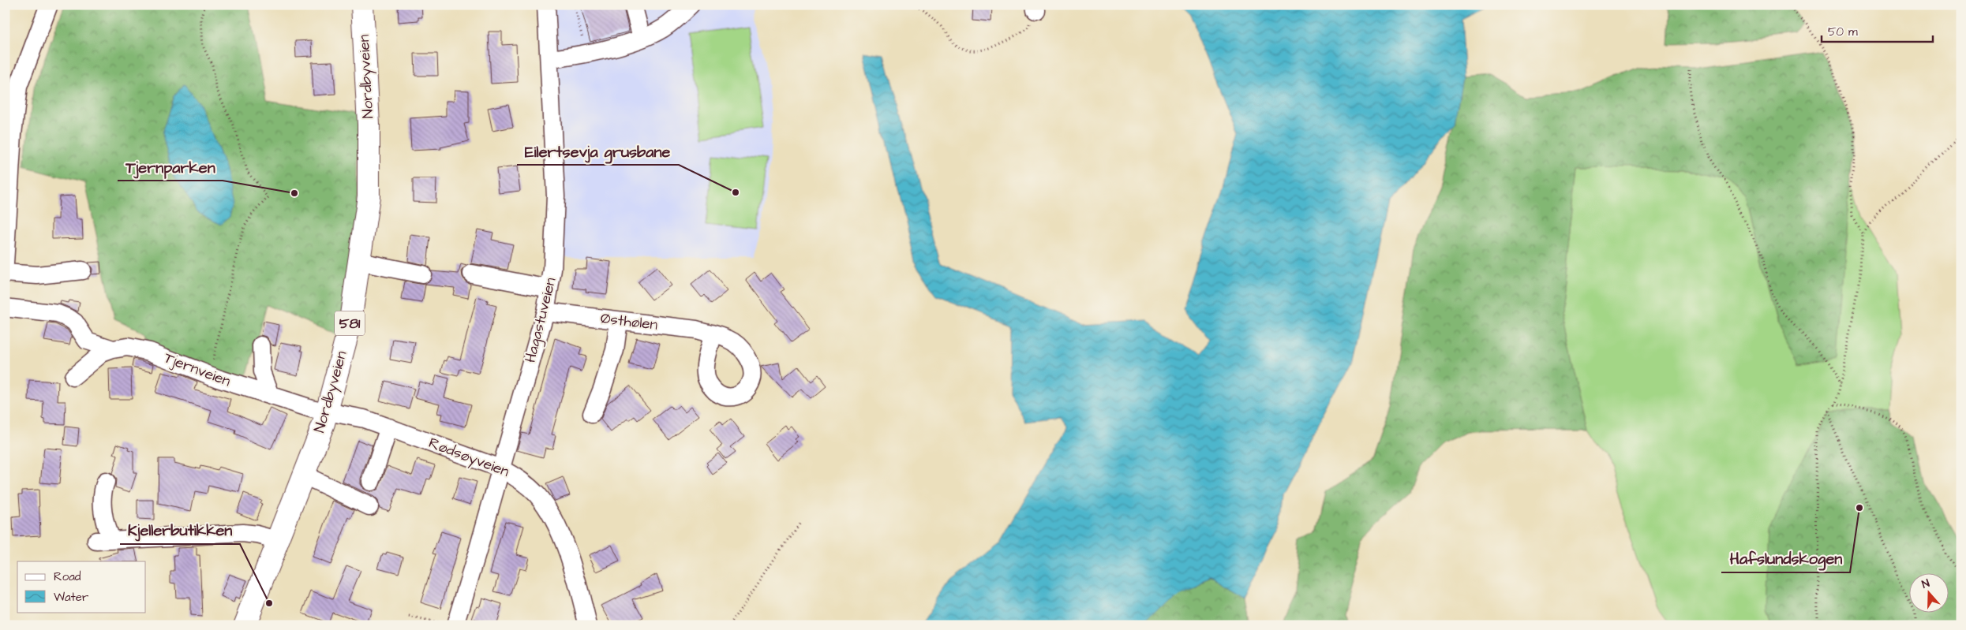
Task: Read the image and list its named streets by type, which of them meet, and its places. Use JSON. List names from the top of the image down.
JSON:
{
  "streets": {
    "main road": ["Nordbyveien", "581"],
    "street": [
      "Hagastuveien",
      "Østhølen",
      "Tjernveien",
      "Rødsøyveien"
    ]
  },
  "crossings": [
    ["Nordbyveien", "Tjernveien"],
    ["Nordbyveien", "Rødsøyveien"],
    ["Hagastuveien", "Østhølen"],
    ["Hagastuveien", "Rødsøyveien"],
    ["Tjernveien", "Rødsøyveien"]
  ],
  "places": [
    "Eilertsevja grusbane",
    "Tjernparken",
    "Hafslundskogen",
    "Kjellerbutikken"
  ],
  "legend": ["Road", "Water"],
  "scale_bar": "50 m",
  "north": "top"
}
